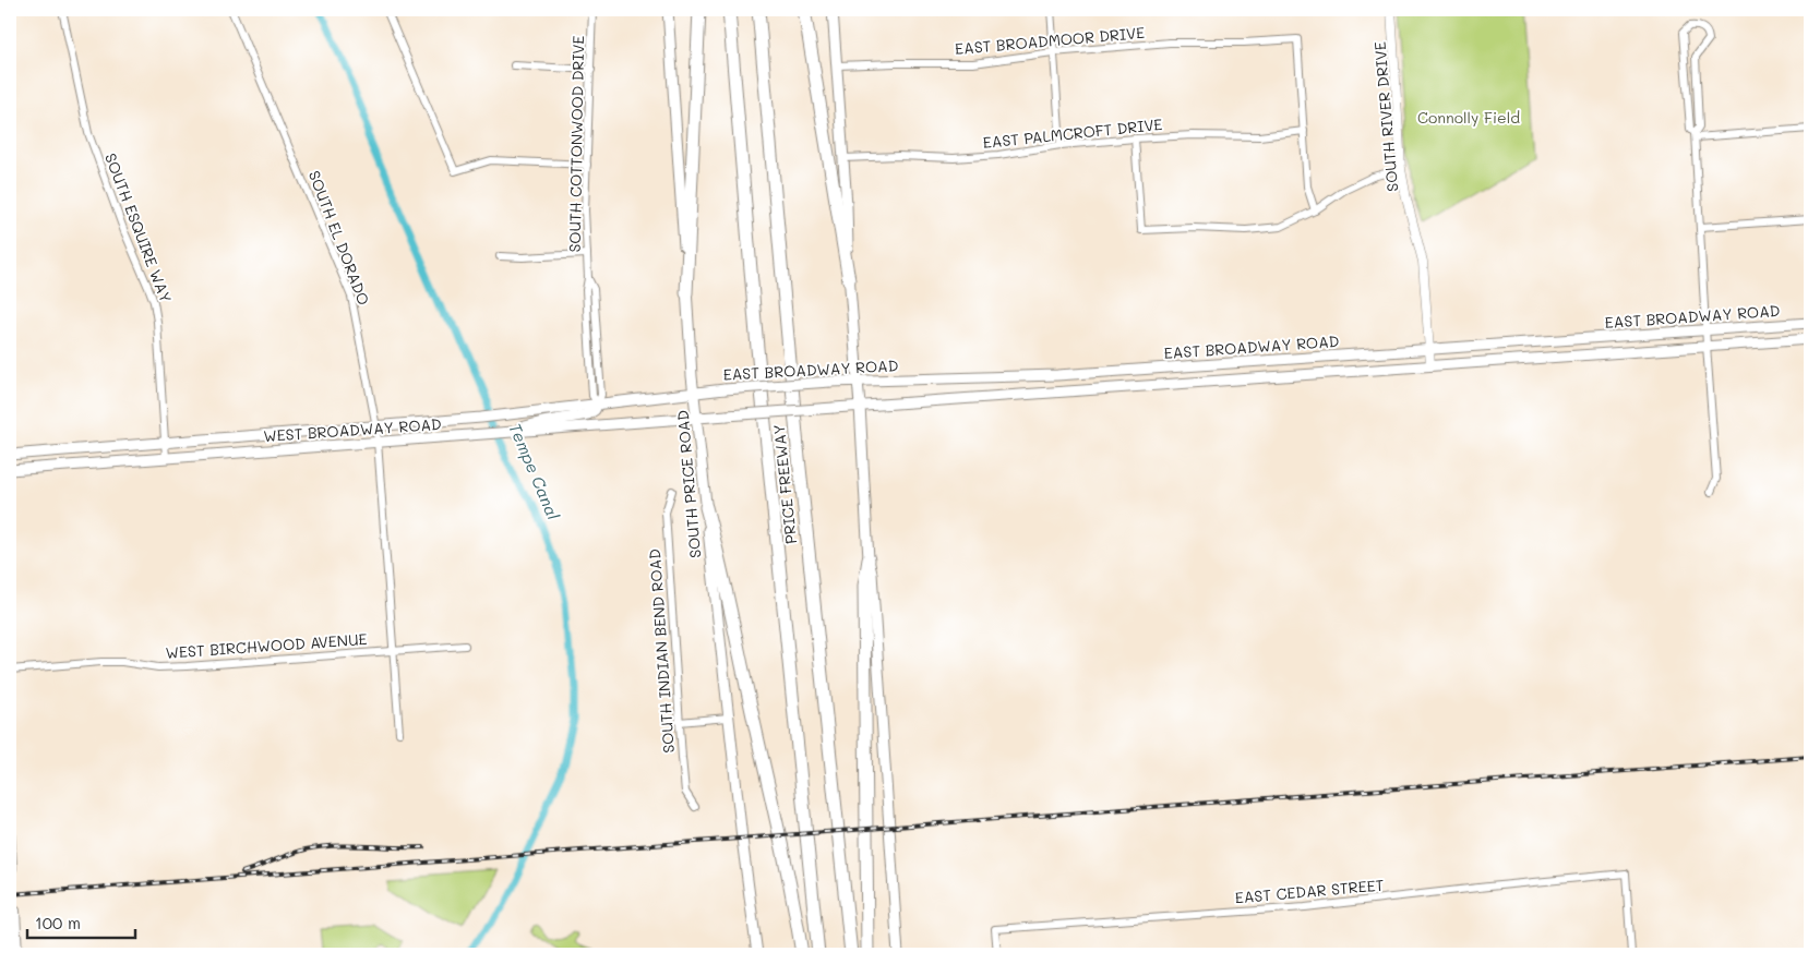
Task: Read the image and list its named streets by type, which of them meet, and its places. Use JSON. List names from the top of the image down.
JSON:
{
  "streets": {
    "highway": ["PRICE FREEWAY"],
    "main road": ["EAST BROADWAY ROAD", "WEST BROADWAY ROAD", "SOUTH PRICE ROAD"],
    "street": [
      "EAST BROADMOOR DRIVE",
      "SOUTH RIVER DRIVE",
      "EAST PALMCROFT DRIVE",
      "SOUTH COTTONWOOD DRIVE",
      "SOUTH ESQUIRE WAY",
      "SOUTH EL DORADO",
      "WEST BIRCHWOOD AVENUE",
      "SOUTH INDIAN BEND ROAD",
      "EAST CEDAR STREET"
    ]
  },
  "crossings": [
    ["EAST BROADMOOR DRIVE", "EAST PALMCROFT DRIVE"],
    ["SOUTH RIVER DRIVE", "EAST BROADWAY ROAD"],
    ["SOUTH COTTONWOOD DRIVE", "WEST BROADWAY ROAD"],
    ["SOUTH ESQUIRE WAY", "WEST BROADWAY ROAD"],
    ["SOUTH EL DORADO", "WEST BROADWAY ROAD"],
    ["SOUTH EL DORADO", "WEST BIRCHWOOD AVENUE"],
    ["EAST BROADWAY ROAD", "WEST BROADWAY ROAD"],
    ["EAST BROADWAY ROAD", "SOUTH PRICE ROAD"],
    ["WEST BROADWAY ROAD", "SOUTH PRICE ROAD"]
  ],
  "water": ["Tempe Canal"],
  "parks": ["Connolly Field"],
  "scale_bar": "100 m"
}
